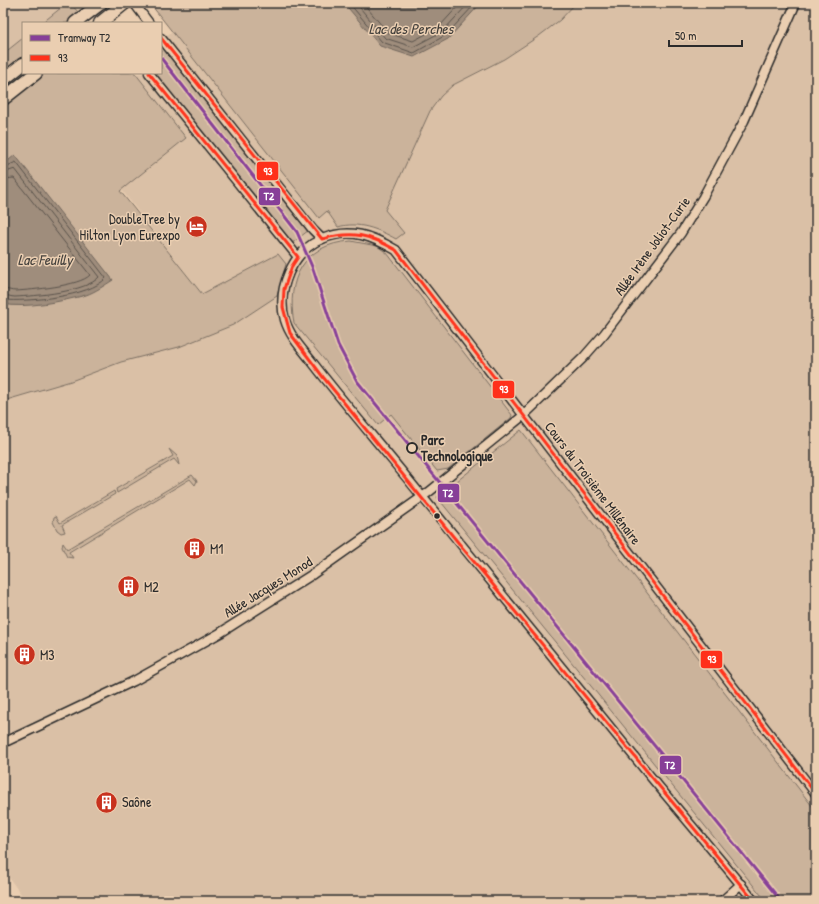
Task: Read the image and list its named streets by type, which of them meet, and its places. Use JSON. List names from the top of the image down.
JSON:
{
  "streets": {
    "street": ["Allée Irène Joliot-Curie", "Cours du Troisième Millénaire", "Allée Jacques Monod"]
  },
  "crossings": [
    ["Allée Irène Joliot-Curie", "Cours du Troisième Millénaire"],
    ["Allée Irène Joliot-Curie", "Allée Jacques Monod"],
    ["Cours du Troisième Millénaire", "Allée Jacques Monod"]
  ],
  "water": ["Lac des Perches", "Lac Feuilly"],
  "places": {
    "hotel": ["DoubleTree by Hilton Lyon Eurexpo"],
    "other": ["Parc Technologique"],
    "building": [
      "M1",
      "M2",
      "M3",
      "Saône"
    ]
  },
  "lines": ["transit line 93", "tram line T2"],
  "legend": ["Tramway T2", "93"],
  "scale_bar": "50 m"
}
